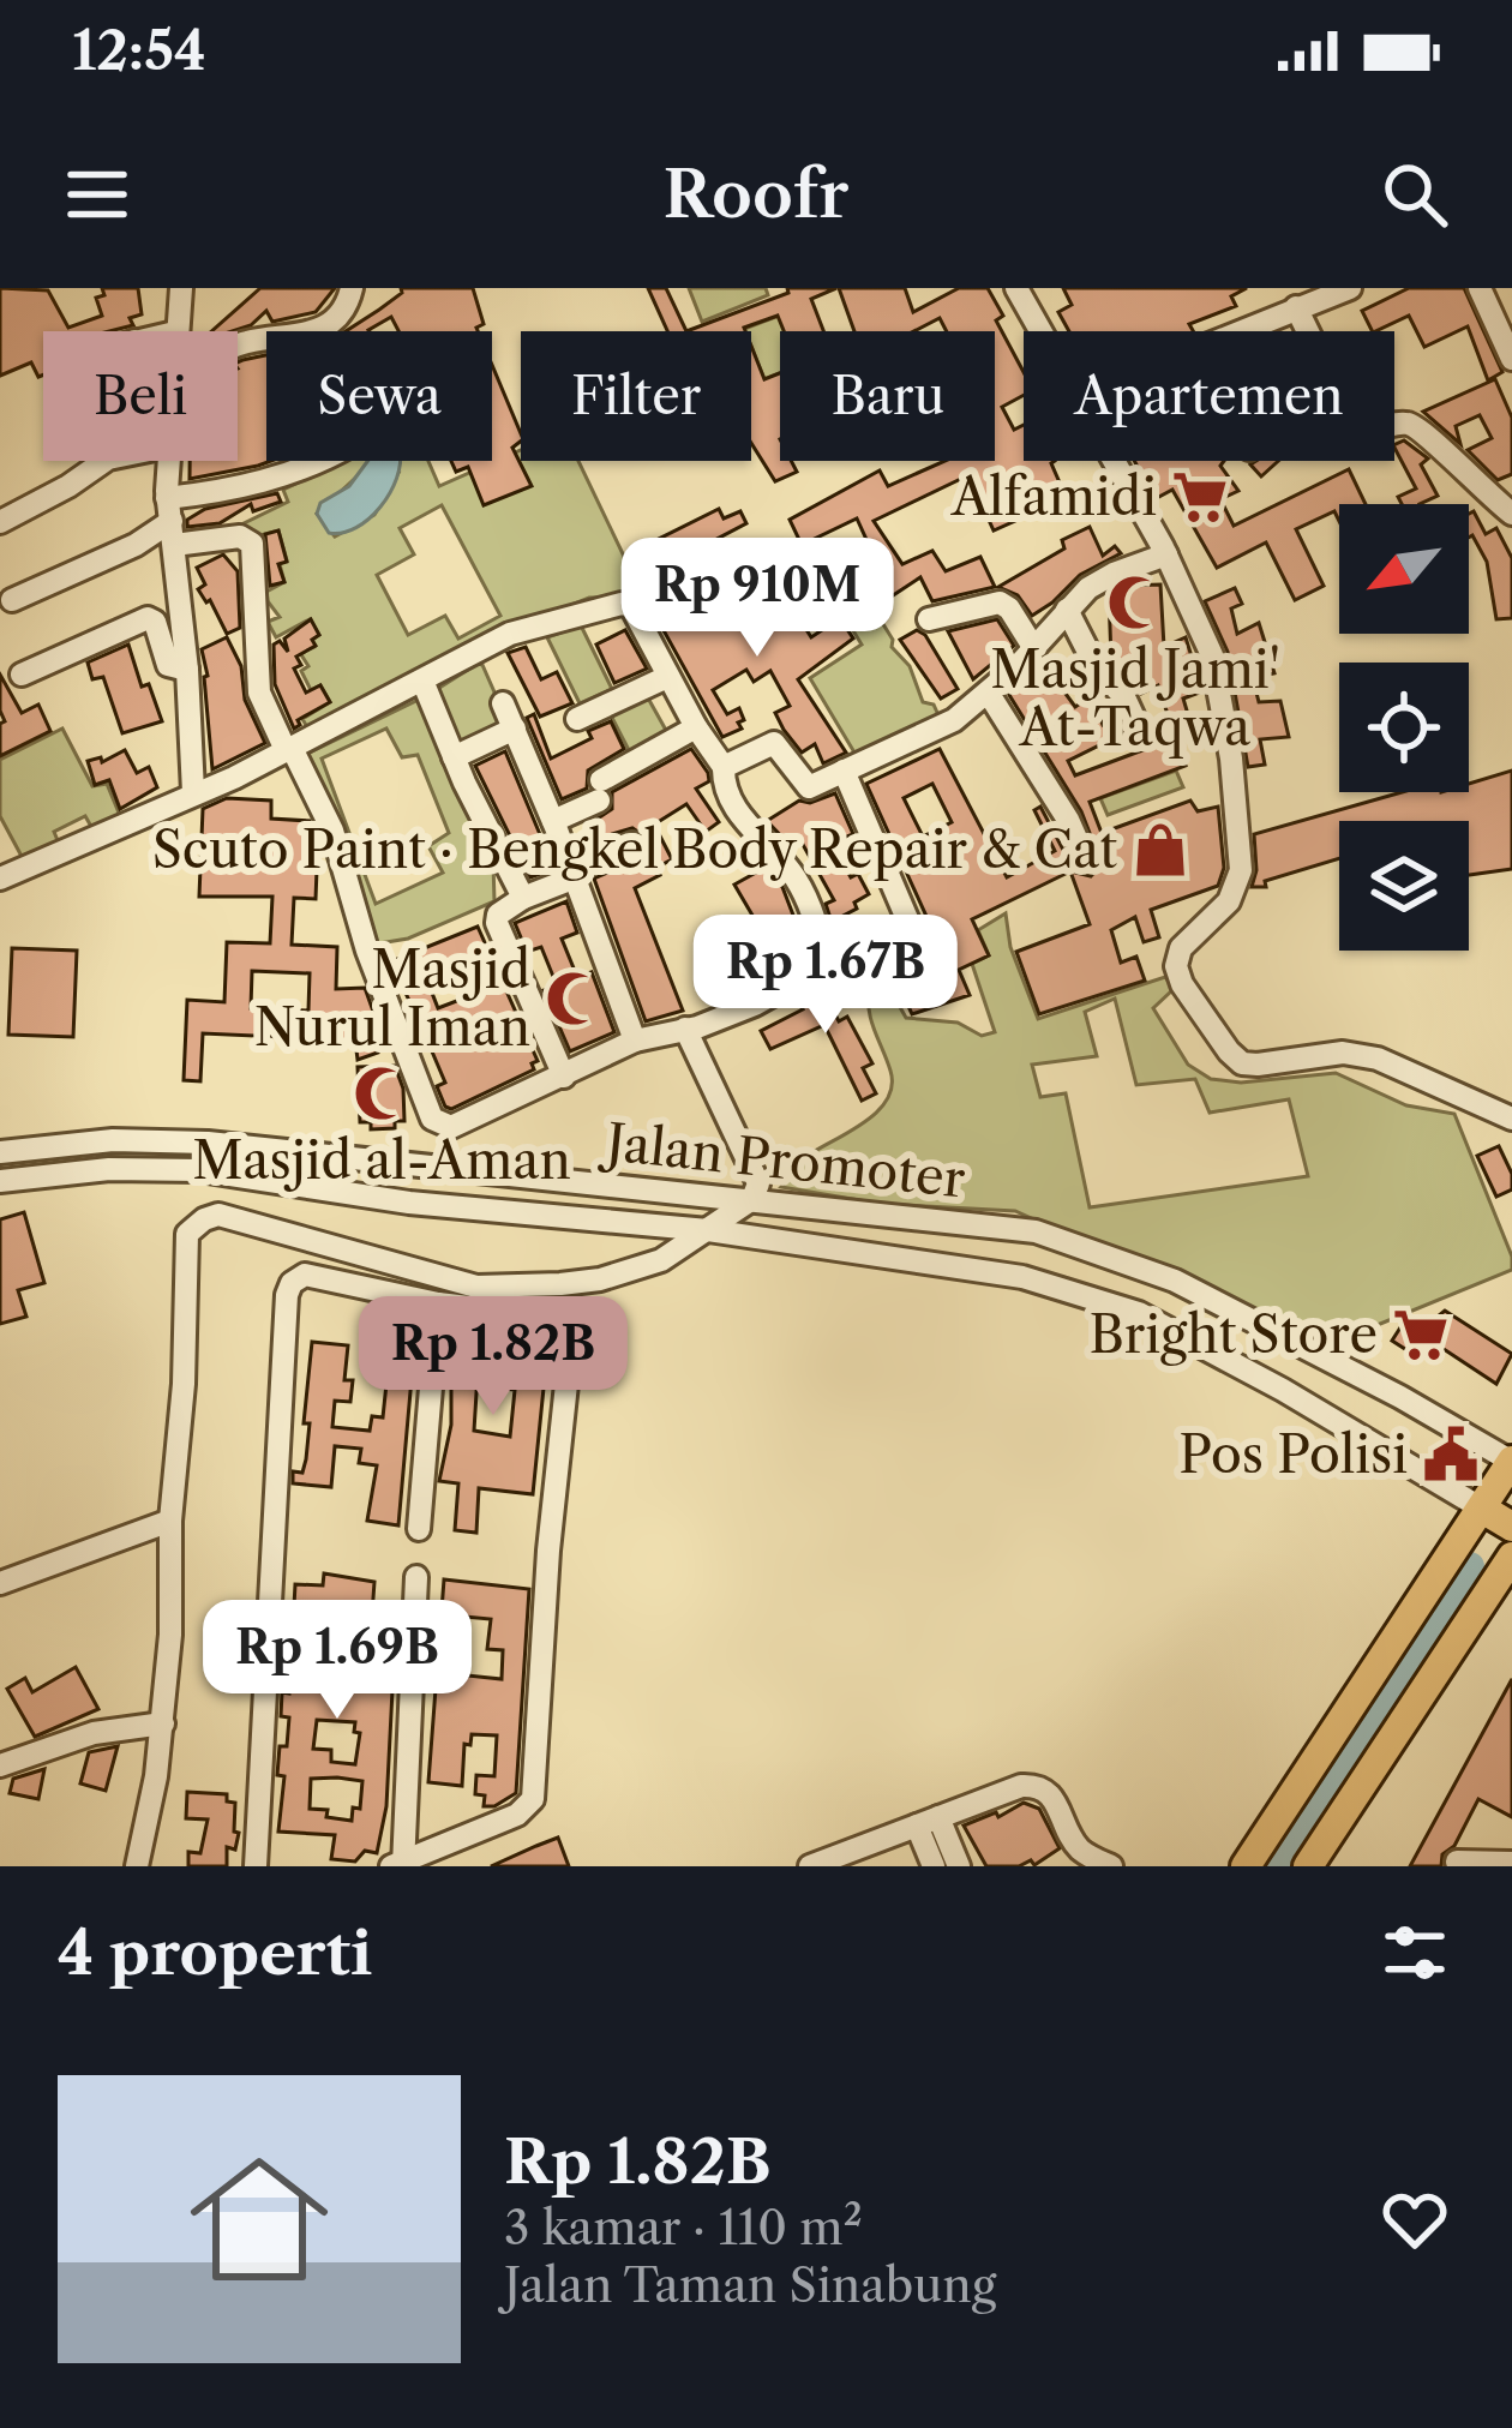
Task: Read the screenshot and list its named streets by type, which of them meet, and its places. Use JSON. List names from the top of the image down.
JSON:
{
  "streets": {
    "street": ["Jalan Promoter"]
  },
  "places": {
    "supermarket": ["Alfamidi", "Bright Store"],
    "mosque": ["Masjid Jami' At-Taqwa", "Masjid Nurul Iman", "Masjid al-Aman"],
    "shop": ["Scuto Paint · Bengkel Body Repair & Cat"],
    "public building": ["Pos Polisi"]
  },
  "north": "bottom left",
  "page": {
    "status": "12:54",
    "header": "Roofr",
    "chip": [
      "Beli",
      "Sewa",
      "Filter",
      "Baru",
      "Apartemen"
    ],
    "price": [
      "Rp 910M",
      "Rp 1.67B",
      "Rp 1.82B",
      "Rp 1.69B"
    ],
    "heading": "4 properti",
    "list": [
      {
        "name": "Rp 1.82B",
        "note": "3 kamar · 110 m² · Jalan Taman Sinabung"
      }
    ]
  }
}
